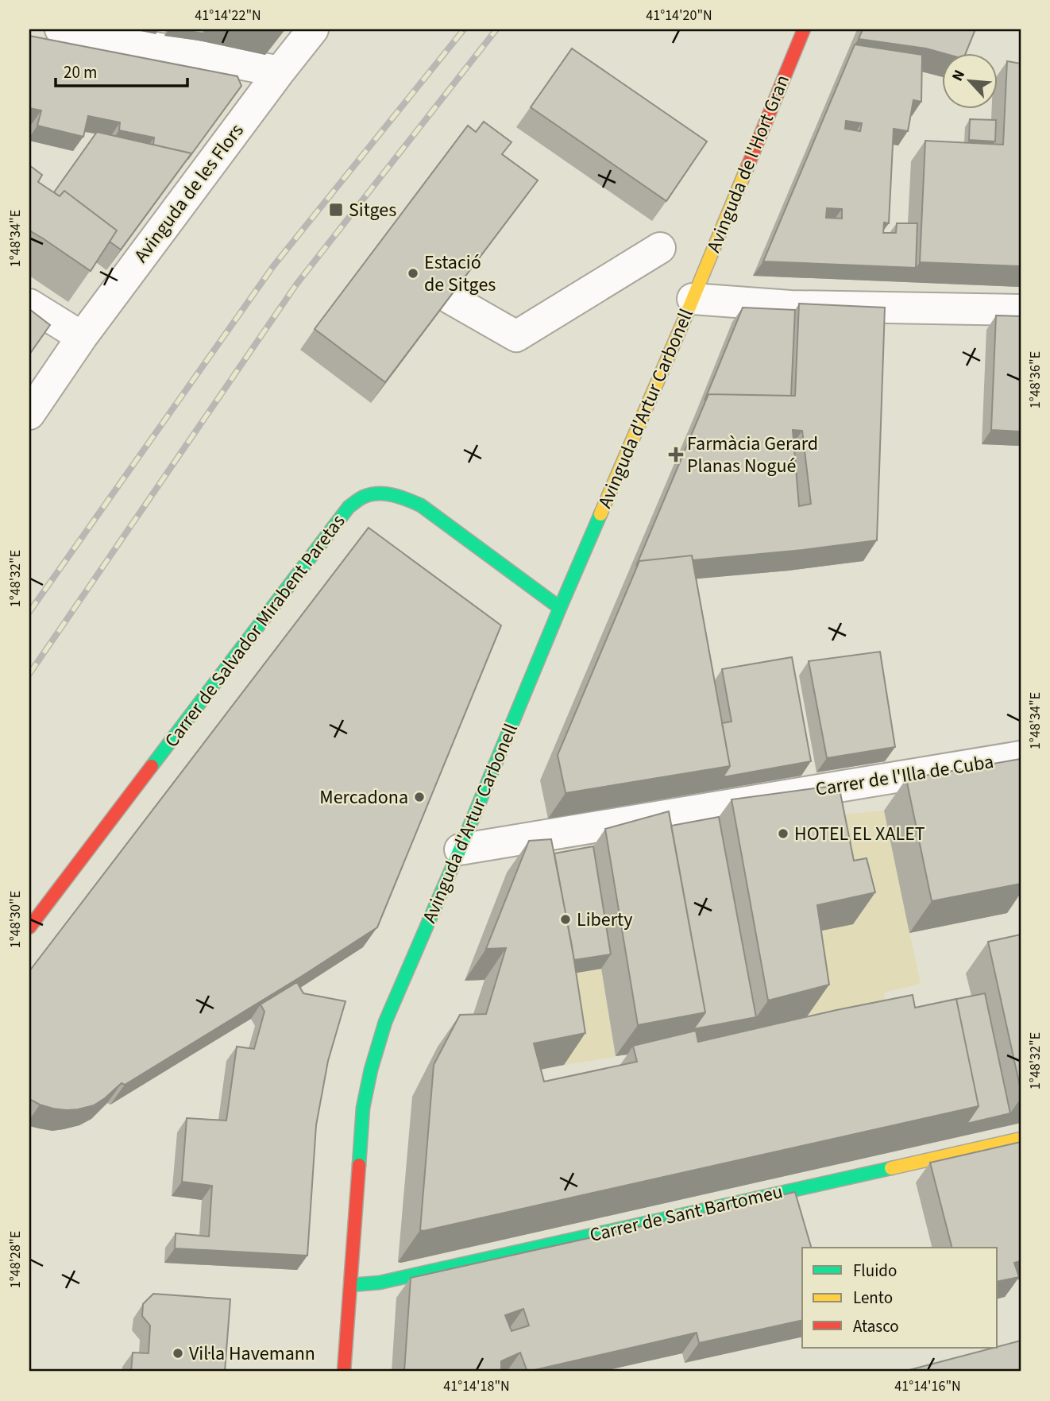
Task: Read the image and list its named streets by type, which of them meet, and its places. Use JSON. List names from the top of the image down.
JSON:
{
  "streets": {
    "street": [
      "Avinguda de l'Hort Gran",
      "Avinguda de les Flors",
      "Avinguda d'Artur Carbonell",
      "Carrer de Salvador Mirabent Paretas",
      "Carrer de l'Illa de Cuba",
      "Carrer de Sant Bartomeu"
    ]
  },
  "crossings": [
    ["Avinguda de l'Hort Gran", "Avinguda d'Artur Carbonell"],
    ["Avinguda d'Artur Carbonell", "Carrer de Salvador Mirabent Paretas"],
    ["Avinguda d'Artur Carbonell", "Carrer de l'Illa de Cuba"],
    ["Avinguda d'Artur Carbonell", "Carrer de Sant Bartomeu"]
  ],
  "places": {
    "transit": ["Sitges"],
    "other": [
      "Estació de Sitges",
      "Mercadona",
      "HOTEL EL XALET",
      "Liberty",
      "Vil·la Havemann"
    ],
    "health": ["Farmàcia Gerard Planas Nogué"]
  },
  "legend": ["Fluido", "Lento", "Atasco"],
  "scale_bar": "20 m",
  "north": "top left",
  "coordinates": [
    "41°14'22\"N",
    "41°14'20\"N",
    "1°48'34\"E",
    "1°48'36\"E",
    "1°48'32\"E",
    "1°48'30\"E",
    "1°48'28\"E",
    "41°14'18\"N",
    "41°14'16\"N"
  ]
}
